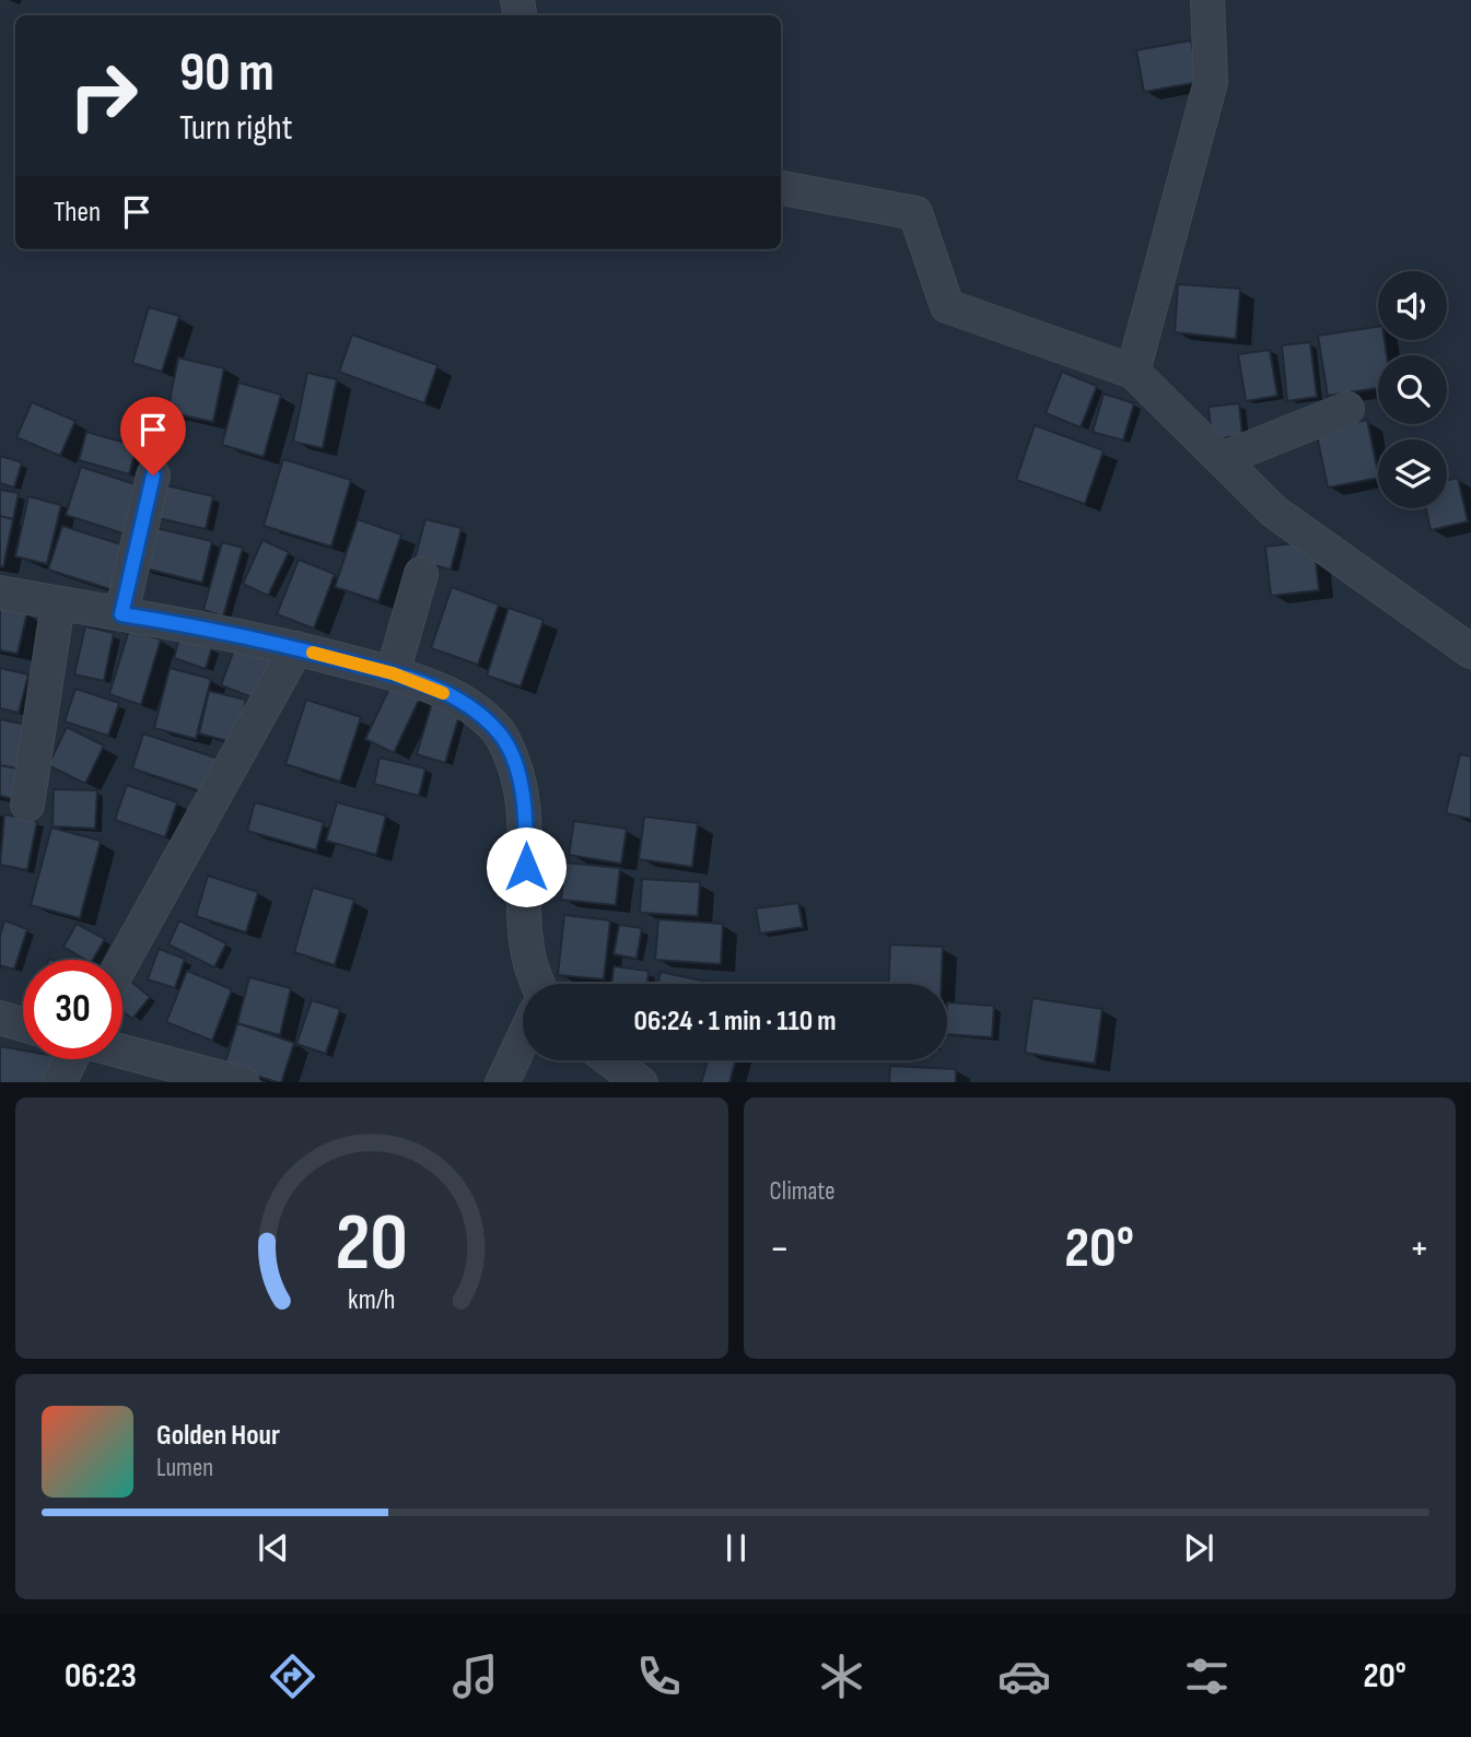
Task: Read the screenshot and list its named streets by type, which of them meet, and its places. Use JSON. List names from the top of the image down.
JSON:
{
  "page": {
    "turn": ["90 m", "Turn right"],
    "then": "Then",
    "limit": "30",
    "trip": "06:24 · 1 min · 110 m",
    "tile": "Climate",
    "heat": ["−", "20°", "+"],
    "song": ["Golden Hour", "Lumen"],
    "tabs": ["06:23", "20°"],
    "gauge": ["20", "km/h"]
  }
}
